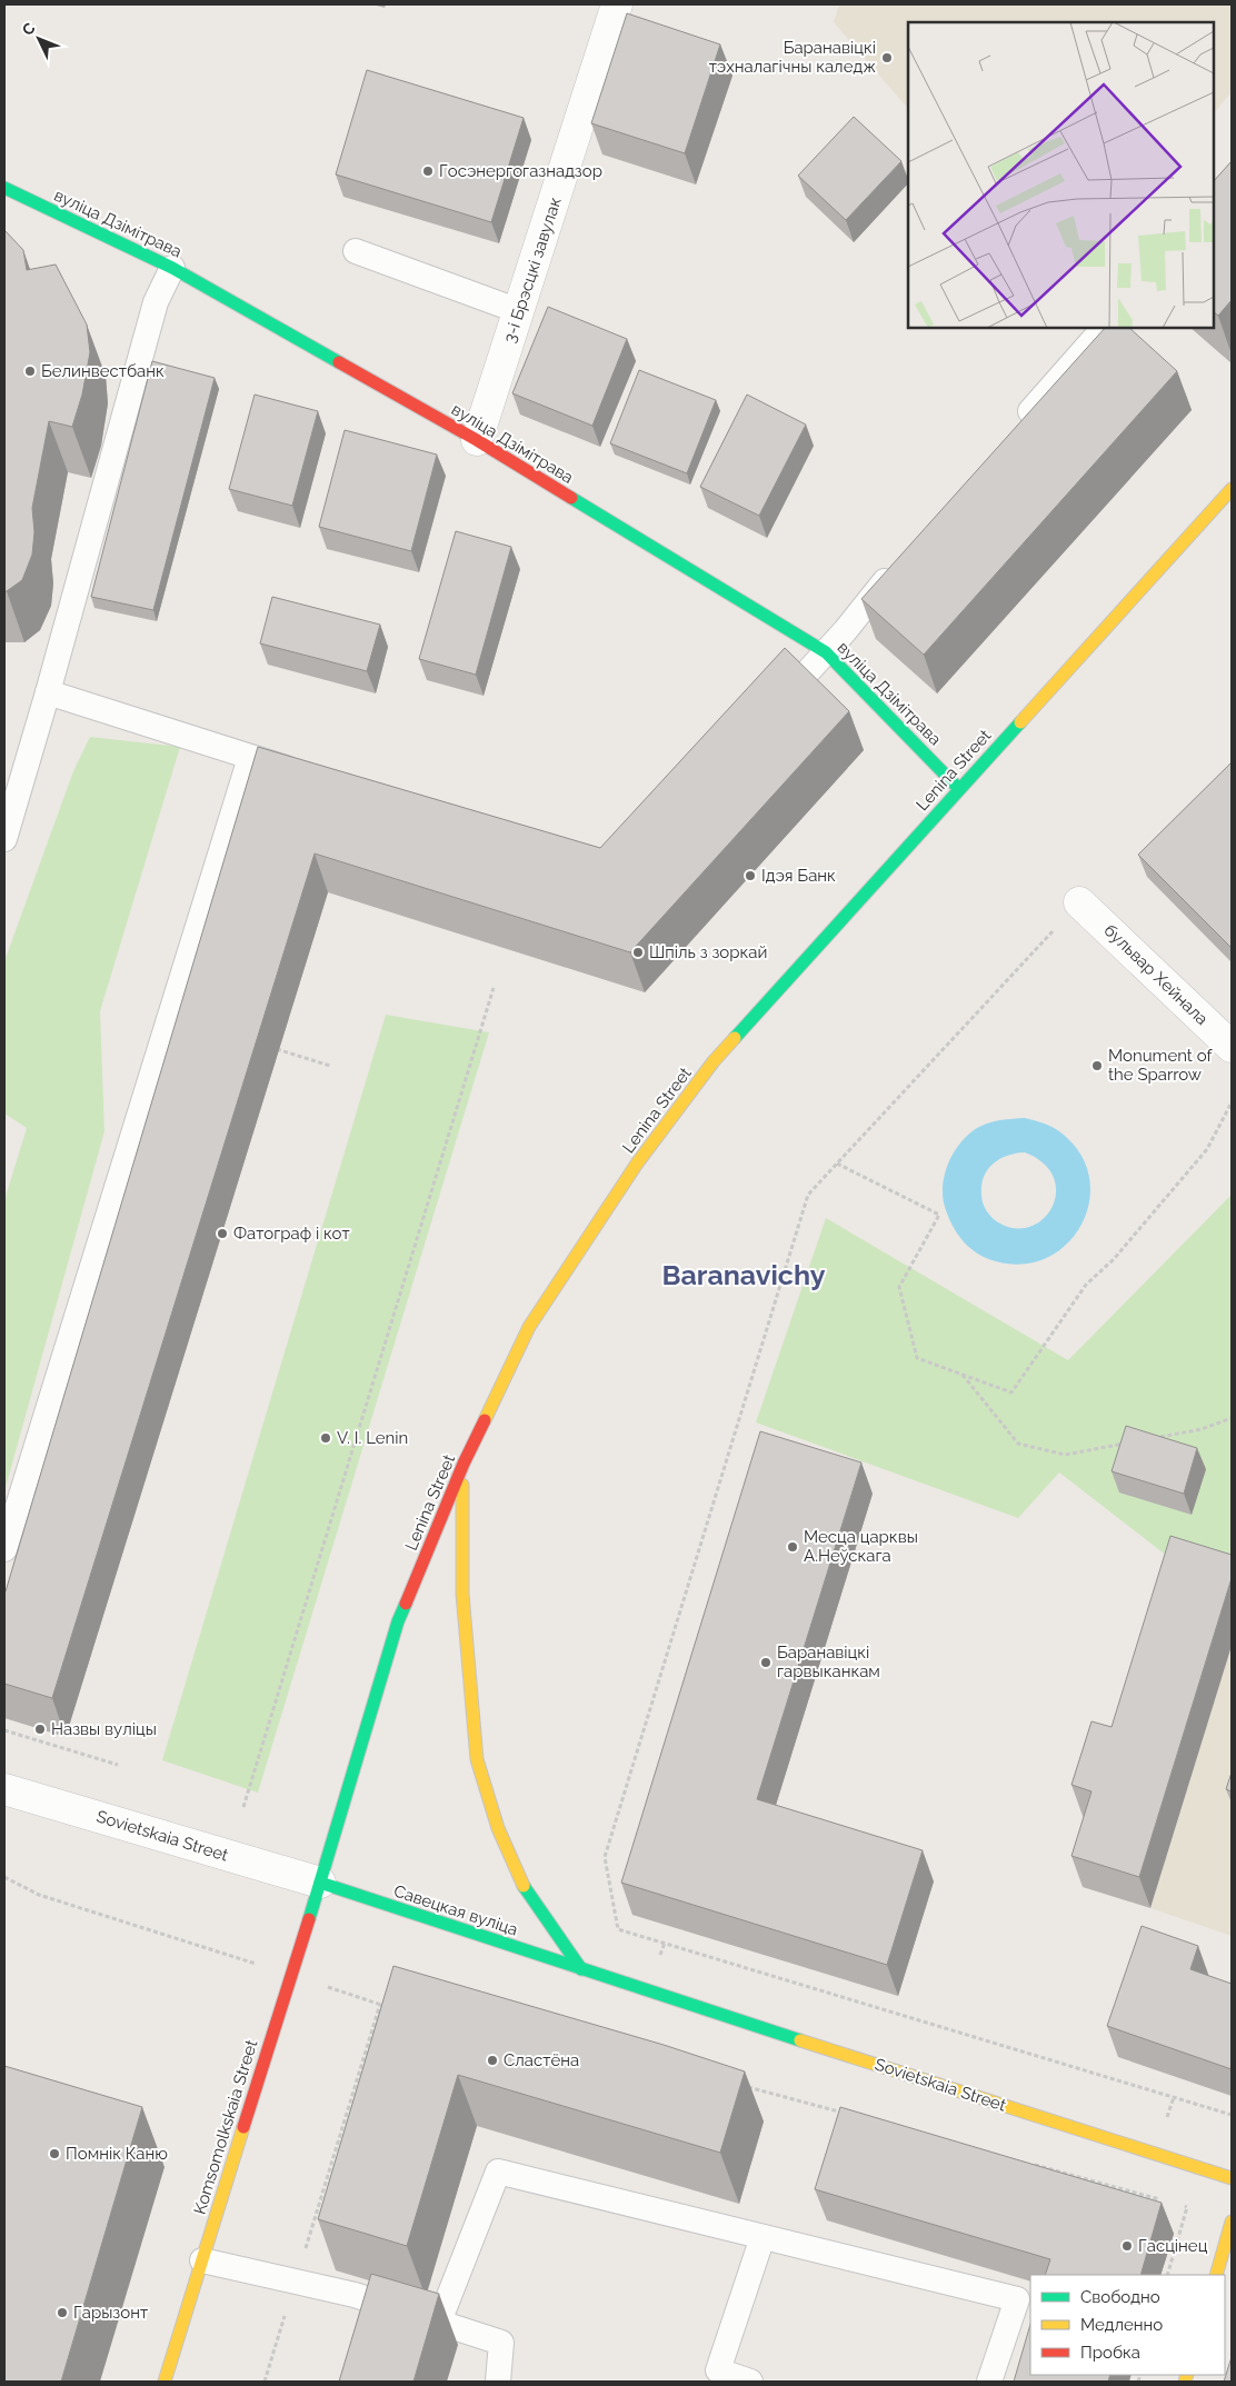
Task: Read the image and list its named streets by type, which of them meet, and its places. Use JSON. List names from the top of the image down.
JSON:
{
  "streets": {
    "main road": [
      "вуліца Дзімітрава",
      "Lenina Street",
      "Sovietskaia Street",
      "Савецкая вуліца",
      "Komsomolkskaia Street"
    ],
    "street": ["3-і Брэсцкі завулак", "бульвар Хейнала"]
  },
  "crossings": [
    ["вуліца Дзімітрава", "3-і Брэсцкі завулак"],
    ["вуліца Дзімітрава", "Lenina Street"],
    ["Lenina Street", "Sovietskaia Street"],
    ["Lenina Street", "Савецкая вуліца"],
    ["Lenina Street", "Komsomolkskaia Street"],
    ["Sovietskaia Street", "Савецкая вуліца"],
    ["Sovietskaia Street", "Komsomolkskaia Street"],
    ["Савецкая вуліца", "Komsomolkskaia Street"]
  ],
  "districts": ["Baranavichy"],
  "places": [
    "Баранавіцкі тэхналагічны каледж",
    "Госэнергогазнадзор",
    "Белинвестбанк",
    "Ідэя Банк",
    "Шпіль з зоркай",
    "Monument of the Sparrow",
    "Фатограф і кот",
    "V. I. Lenin",
    "Месца царквы А.Неўскага",
    "Баранавіцкі гарвыканкам",
    "Назвы вуліцы",
    "Сластёна",
    "Помнік Каню",
    "Гасцінец",
    "Гарызонт"
  ],
  "legend": ["Свободно", "Медленно", "Пробка"],
  "north": "top left"
}
